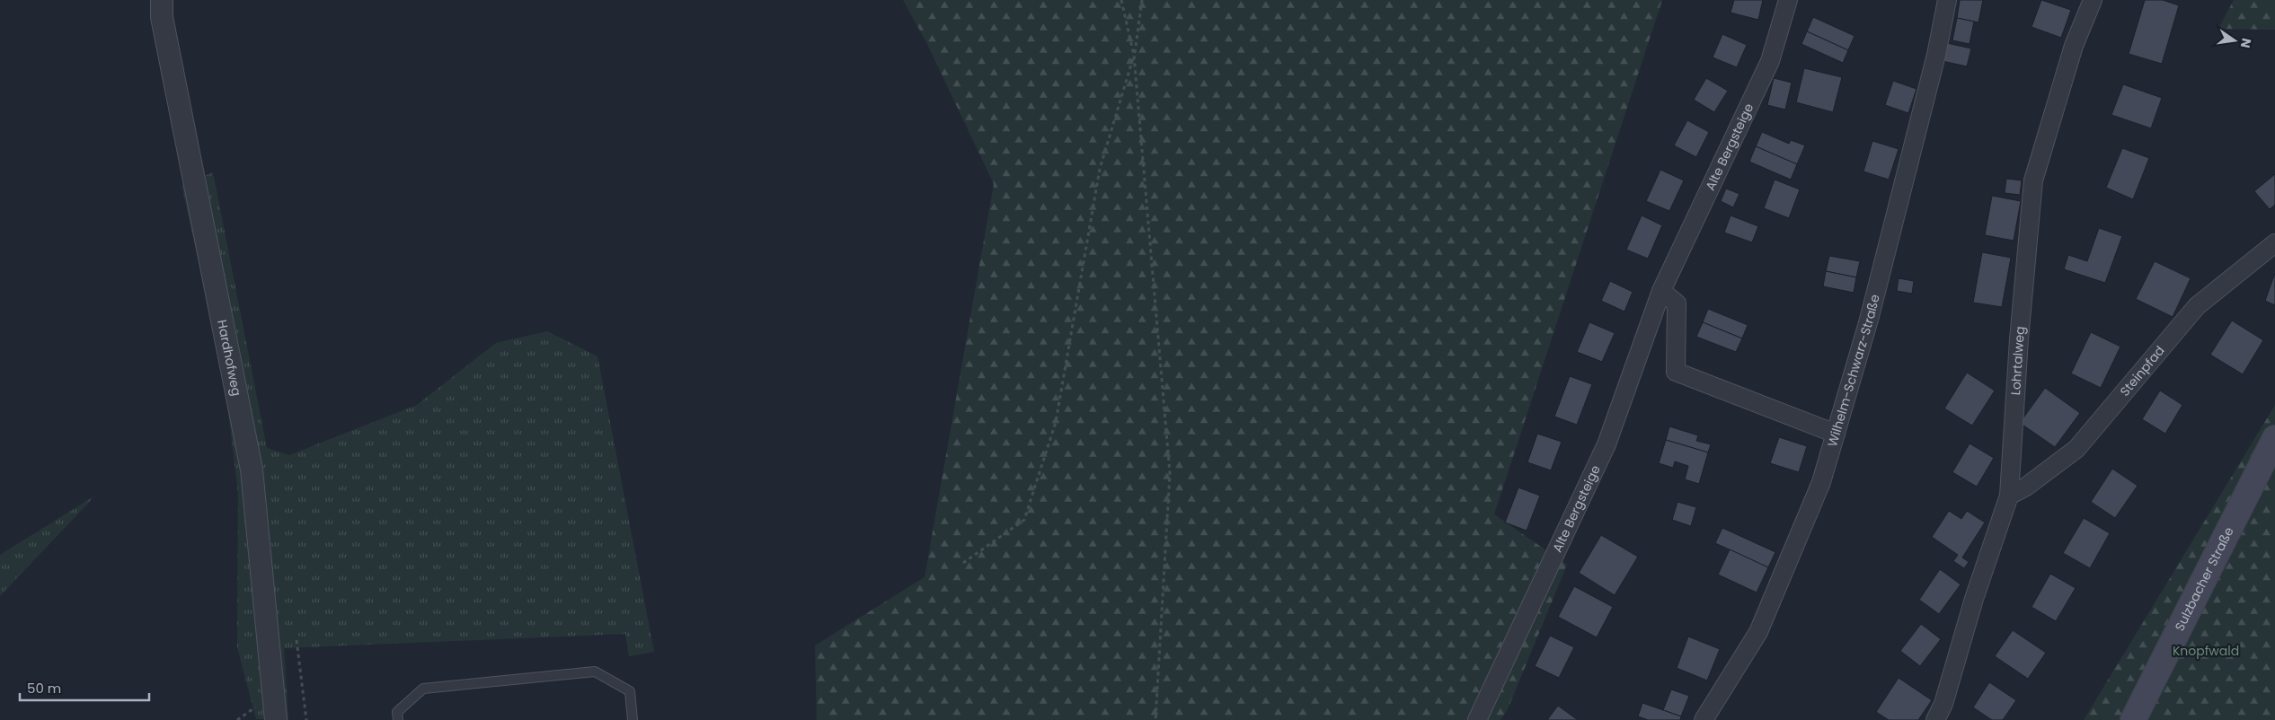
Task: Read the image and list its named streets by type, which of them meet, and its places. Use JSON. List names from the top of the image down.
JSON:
{
  "streets": {
    "main road": ["Sulzbacher Straße"],
    "street": [
      "Alte Bergsteige",
      "Hardhofweg",
      "Lohrtalweg",
      "Wilhelm-Schwarz-Straße",
      "Steinpfad"
    ]
  },
  "crossings": [
    ["Lohrtalweg", "Steinpfad"]
  ],
  "parks": ["Knopfwald"],
  "scale_bar": "50 m",
  "north": "right"
}
